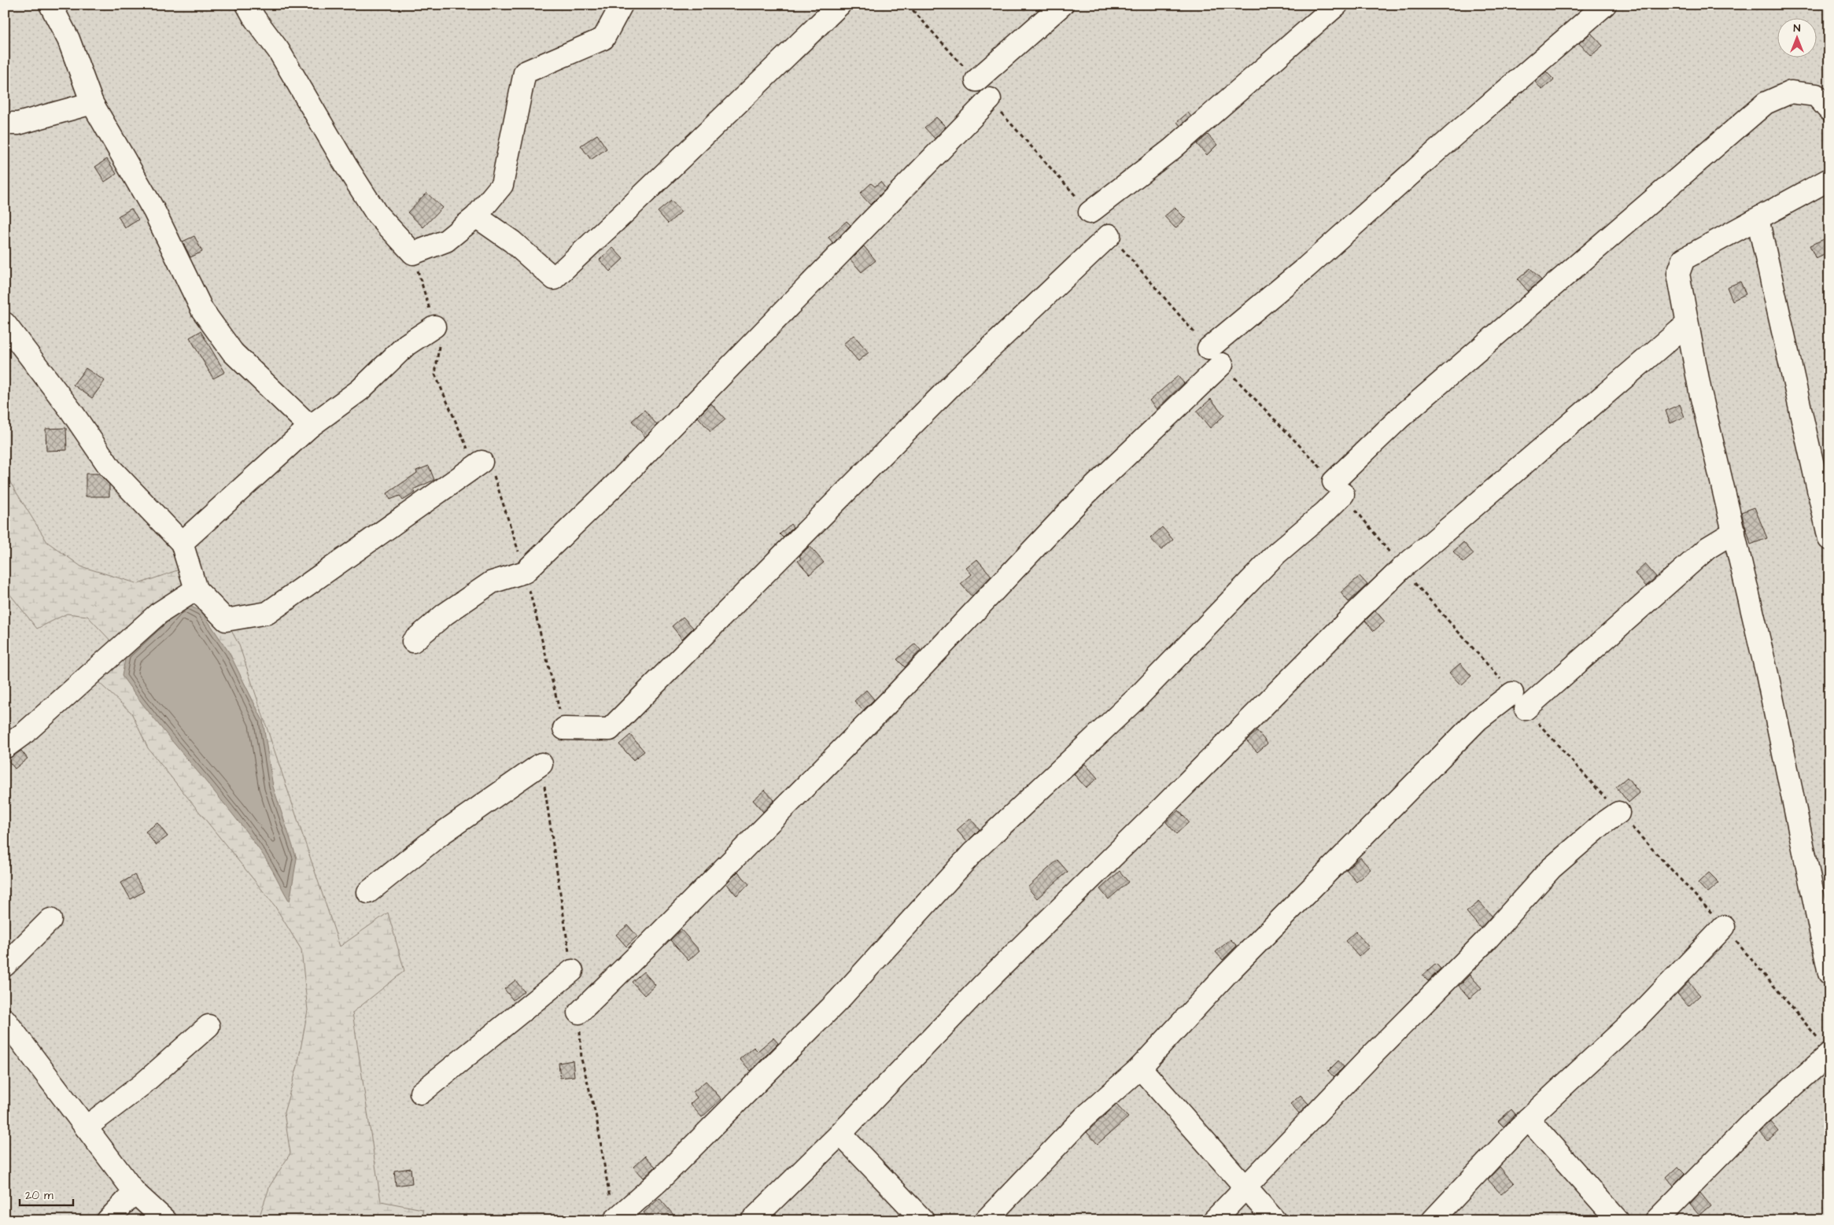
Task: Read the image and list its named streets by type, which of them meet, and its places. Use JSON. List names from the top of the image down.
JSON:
{
  "scale_bar": "20 m",
  "north": "top"
}
